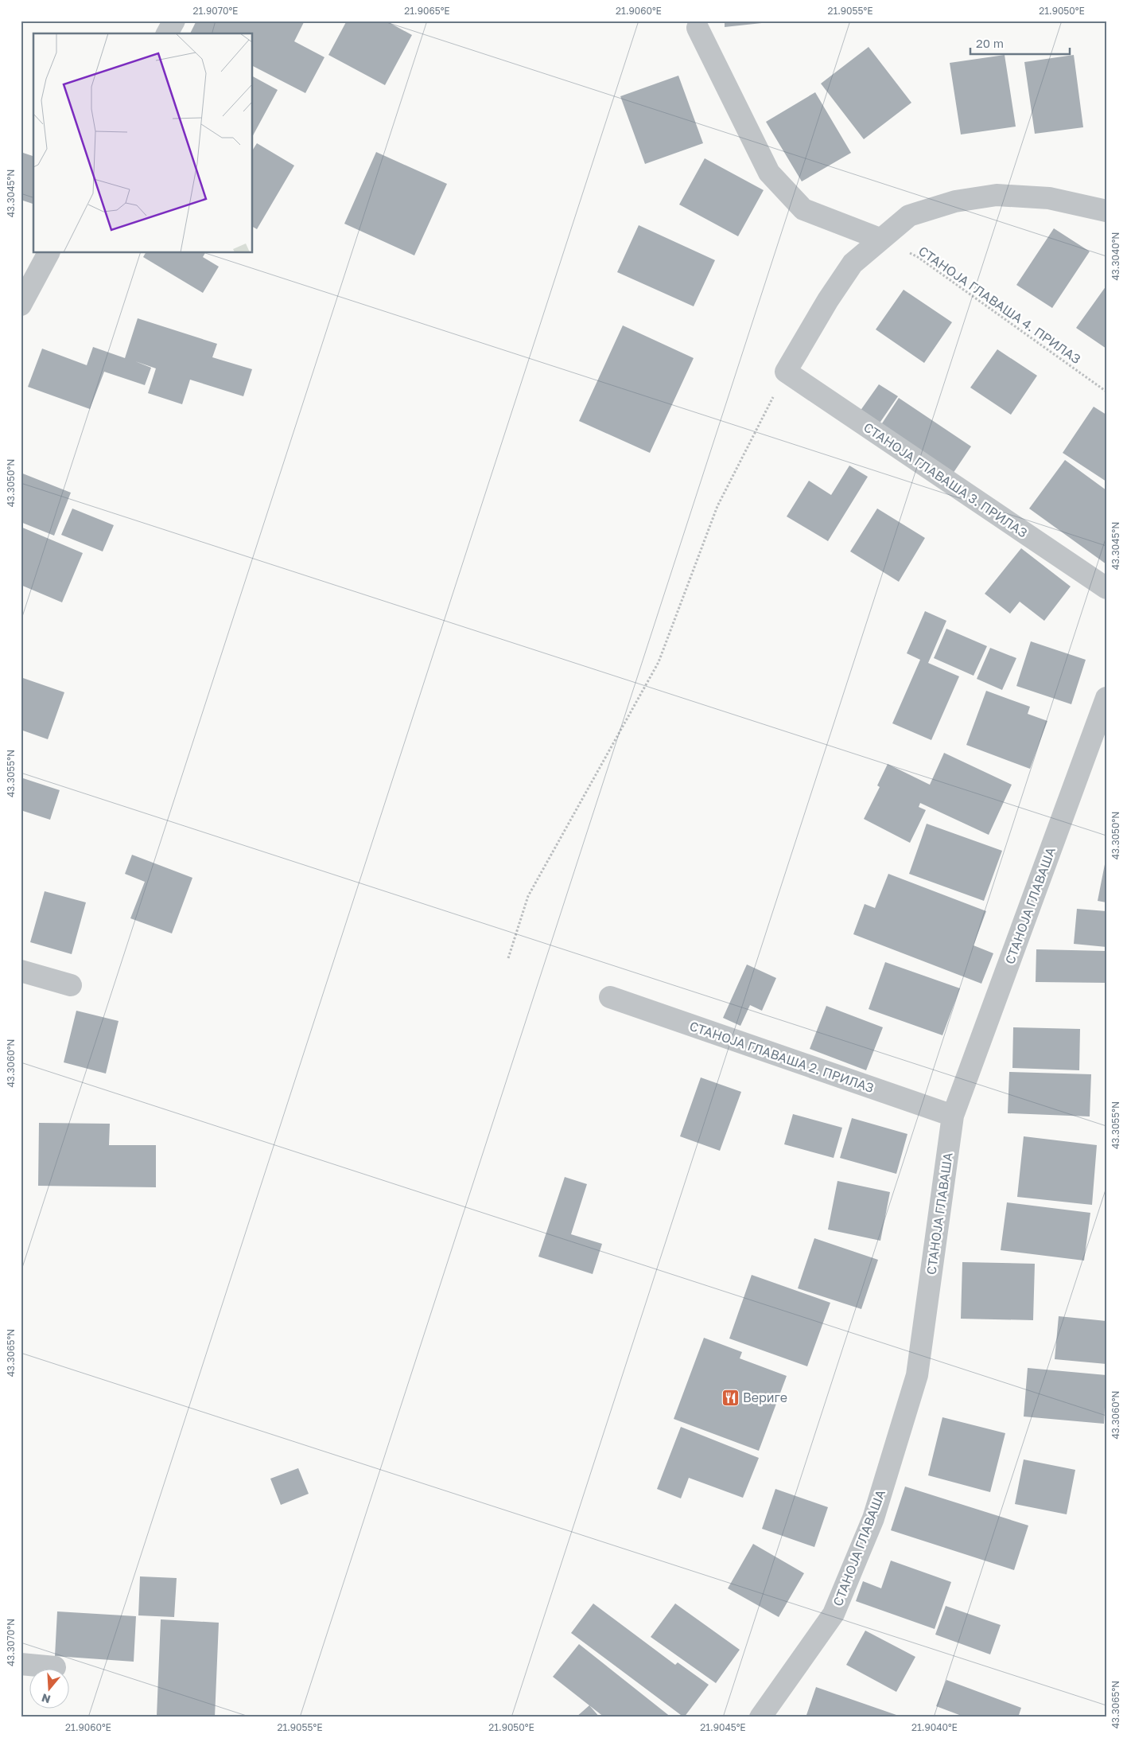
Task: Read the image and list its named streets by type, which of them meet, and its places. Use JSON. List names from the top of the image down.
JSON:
{
  "streets": {
    "street": ["СТАНОЈА ГЛАВАША 3. ПРИЛАЗ", "СТАНОЈА ГЛАВАША", "СТАНОЈА ГЛАВАША 2. ПРИЛАЗ"],
    "path": ["СТАНОЈА ГЛАВАША 4. ПРИЛАЗ"]
  },
  "crossings": [
    ["СТАНОЈА ГЛАВАША", "СТАНОЈА ГЛАВАША 2. ПРИЛАЗ"]
  ],
  "places": {
    "restaurant": ["Вериге"]
  },
  "scale_bar": "20 m",
  "north": "bottom",
  "coordinates": [
    "21.9070°E",
    "21.9065°E",
    "21.9060°E",
    "21.9055°E",
    "21.9050°E",
    "43.3045°N",
    "43.3040°N",
    "43.3050°N",
    "43.3055°N",
    "43.3060°N",
    "43.3065°N",
    "43.3070°N",
    "21.9045°E",
    "21.9040°E"
  ]
}
